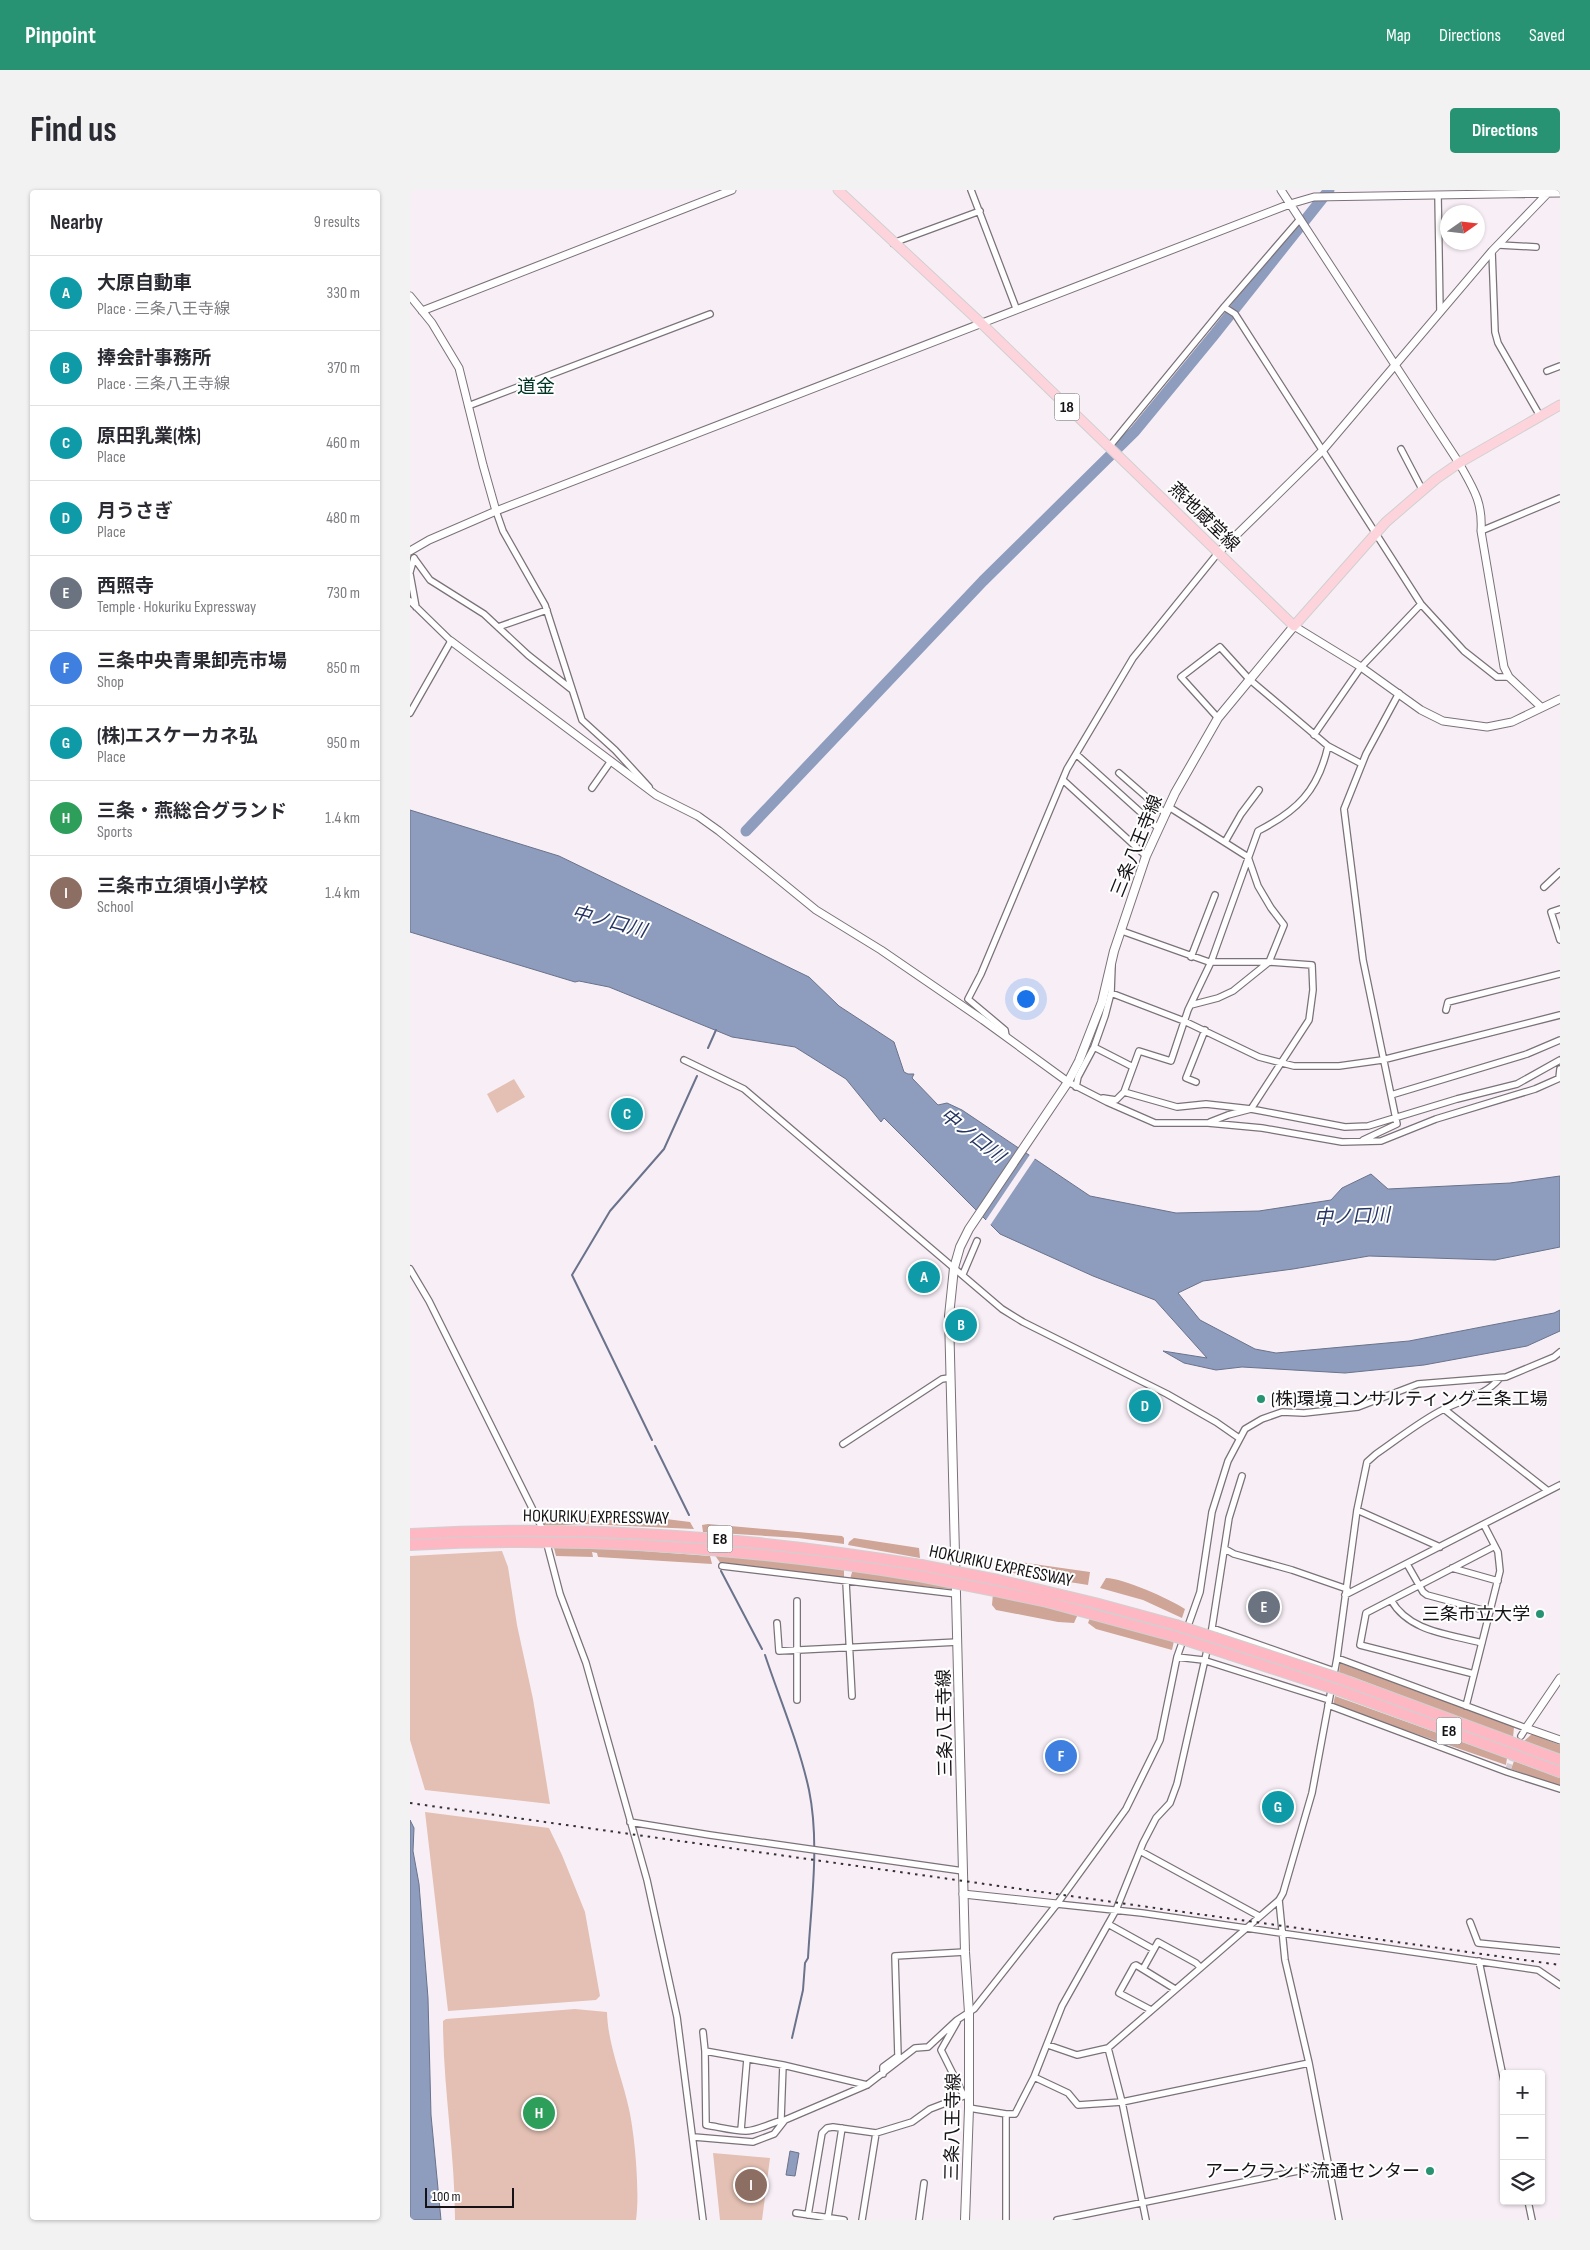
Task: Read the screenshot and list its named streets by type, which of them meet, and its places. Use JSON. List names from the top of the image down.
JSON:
{
  "streets": {
    "highway": ["HOKURIKU EXPRESSWAY", "E8"],
    "main road": ["18", "燕地蔵堂線", "三条八王寺線"]
  },
  "crossings": [
    ["燕地蔵堂線", "三条八王寺線"]
  ],
  "districts": ["道金"],
  "water": ["中ノ口川"],
  "places": ["(株)環境コンサルティング三条工場", "三条市立大学", "アークランド流通センター"],
  "scale_bar": "100 m",
  "north": "right",
  "page": {
    "header": "Pinpoint",
    "nav": ["Map", "Directions", "Saved"],
    "buttons": "Directions",
    "title": "Find us",
    "heading": ["Nearby", "9 results"],
    "list": [
      {
        "mark": "A",
        "name": "大原自動車",
        "note": "Place · 三条八王寺線",
        "value": "330 m"
      },
      {
        "mark": "B",
        "name": "捧会計事務所",
        "note": "Place · 三条八王寺線",
        "value": "370 m"
      },
      {
        "mark": "C",
        "name": "原田乳業(株)",
        "note": "Place",
        "value": "460 m"
      },
      {
        "mark": "D",
        "name": "月うさぎ",
        "note": "Place",
        "value": "480 m"
      },
      {
        "mark": "E",
        "name": "西照寺",
        "note": "Temple · Hokuriku Expressway",
        "value": "730 m"
      },
      {
        "mark": "F",
        "name": "三条中央青果卸売市場",
        "note": "Shop",
        "value": "850 m"
      },
      {
        "mark": "G",
        "name": "(株)エスケーカネ弘",
        "note": "Place",
        "value": "950 m"
      },
      {
        "mark": "H",
        "name": "三条・燕総合グランド",
        "note": "Sports",
        "value": "1.4 km"
      },
      {
        "mark": "I",
        "name": "三条市立須頃小学校",
        "note": "School",
        "value": "1.4 km"
      }
    ],
    "pins": [
      "C",
      "A",
      "B",
      "D",
      "E",
      "F",
      "G",
      "H",
      "I"
    ],
    "map_buttons": ["+", "−"],
    "scale": "100 m"
  }
}
